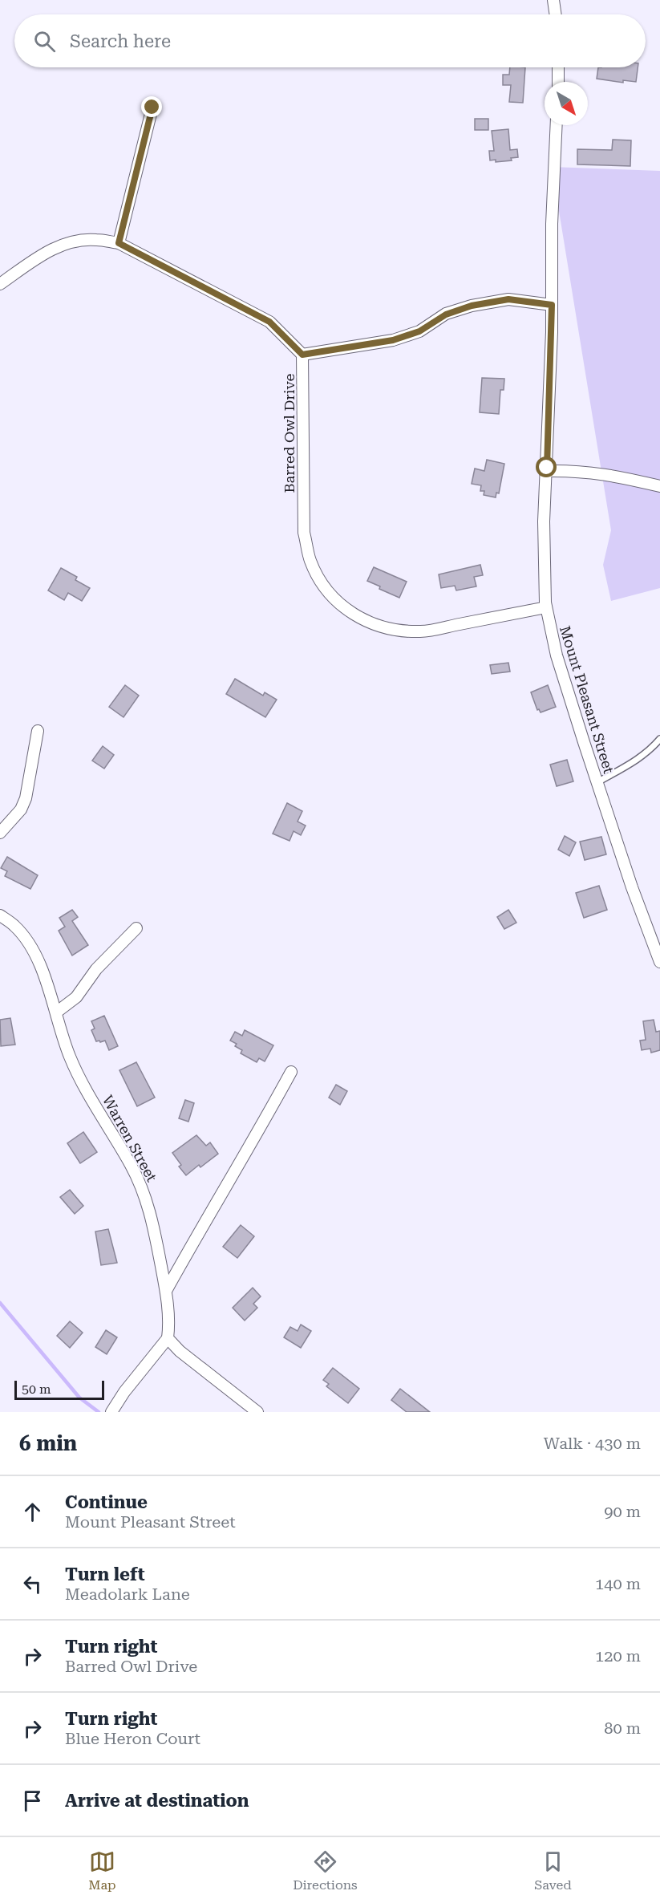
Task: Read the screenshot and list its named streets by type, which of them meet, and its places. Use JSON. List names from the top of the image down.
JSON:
{
  "streets": {
    "street": ["Barred Owl Drive", "Mount Pleasant Street", "Warren Street"]
  },
  "crossings": [
    ["Barred Owl Drive", "Mount Pleasant Street"]
  ],
  "scale_bar": "50 m",
  "north": "bottom right",
  "page": {
    "search": "Search here",
    "scale": "50 m",
    "heading": ["6 min", "Walk · 430 m"],
    "list": [
      ["Continue", "Mount Pleasant Street", "90 m"],
      ["Turn left", "Meadolark Lane", "140 m"],
      ["Turn right", "Barred Owl Drive", "120 m"],
      ["Turn right", "Blue Heron Court", "80 m"],
      "Arrive at destination"
    ],
    "nav": ["Map", "Directions", "Saved"]
  }
}
